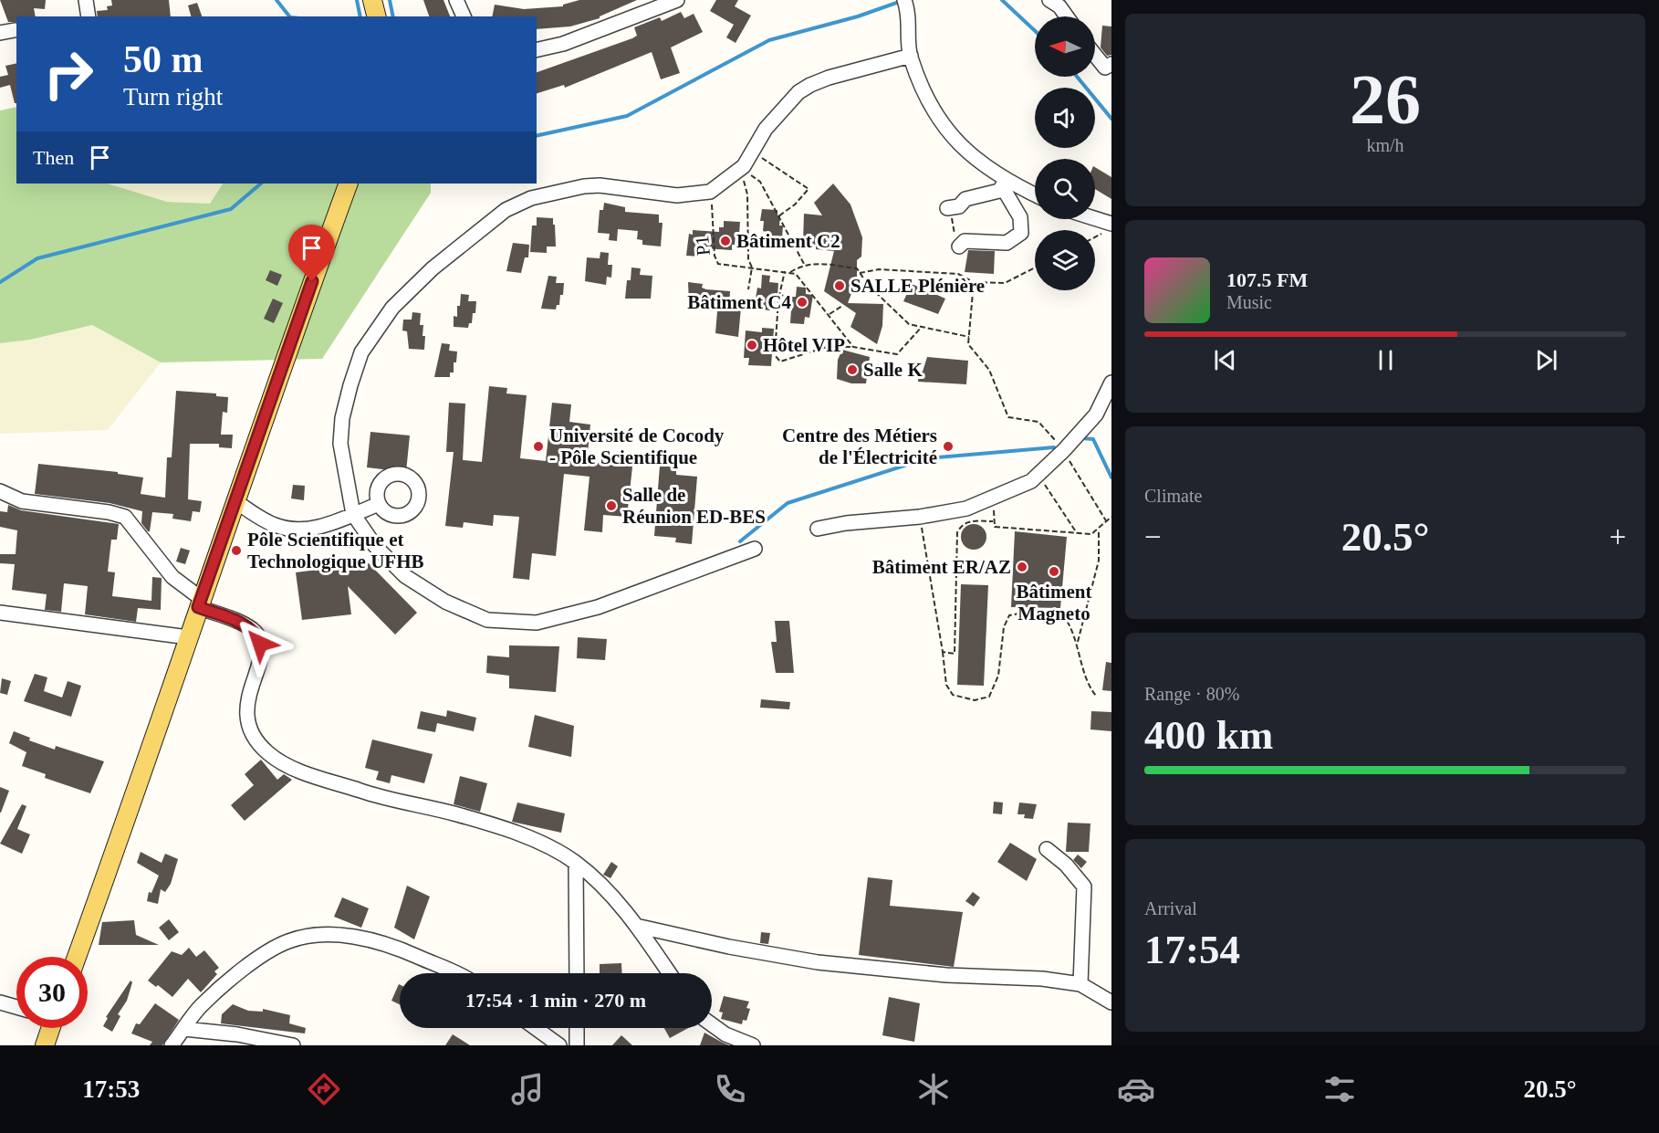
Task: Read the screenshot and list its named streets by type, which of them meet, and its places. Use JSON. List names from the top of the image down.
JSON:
{
  "streets": {
    "path": ["P1"]
  },
  "places": [
    "Bâtiment C2",
    "SALLE Plénière",
    "Bâtiment C4",
    "Hôtel VIP",
    "Salle K",
    "Université de Cocody - Pôle Scientifique",
    "Centre des Métiers de l'Électricité",
    "Salle de Réunion ED-BES",
    "Pôle Scientifique et Technologique UFHB",
    "Bâtiment ER/AZ",
    "Bâtiment Magneto"
  ],
  "north": "left",
  "page": {
    "tile": [
      ["26", "km/h"],
      "Climate",
      ["Range · 80%", "400 km"],
      ["Arrival", "17:54"]
    ],
    "turn": ["50 m", "Turn right"],
    "then": "Then",
    "song": ["107.5 FM", "Music"],
    "heat": ["−", "20.5°", "+"],
    "limit": "30",
    "trip": "17:54 · 1 min · 270 m",
    "tabs": ["17:53", "20.5°"]
  }
}
